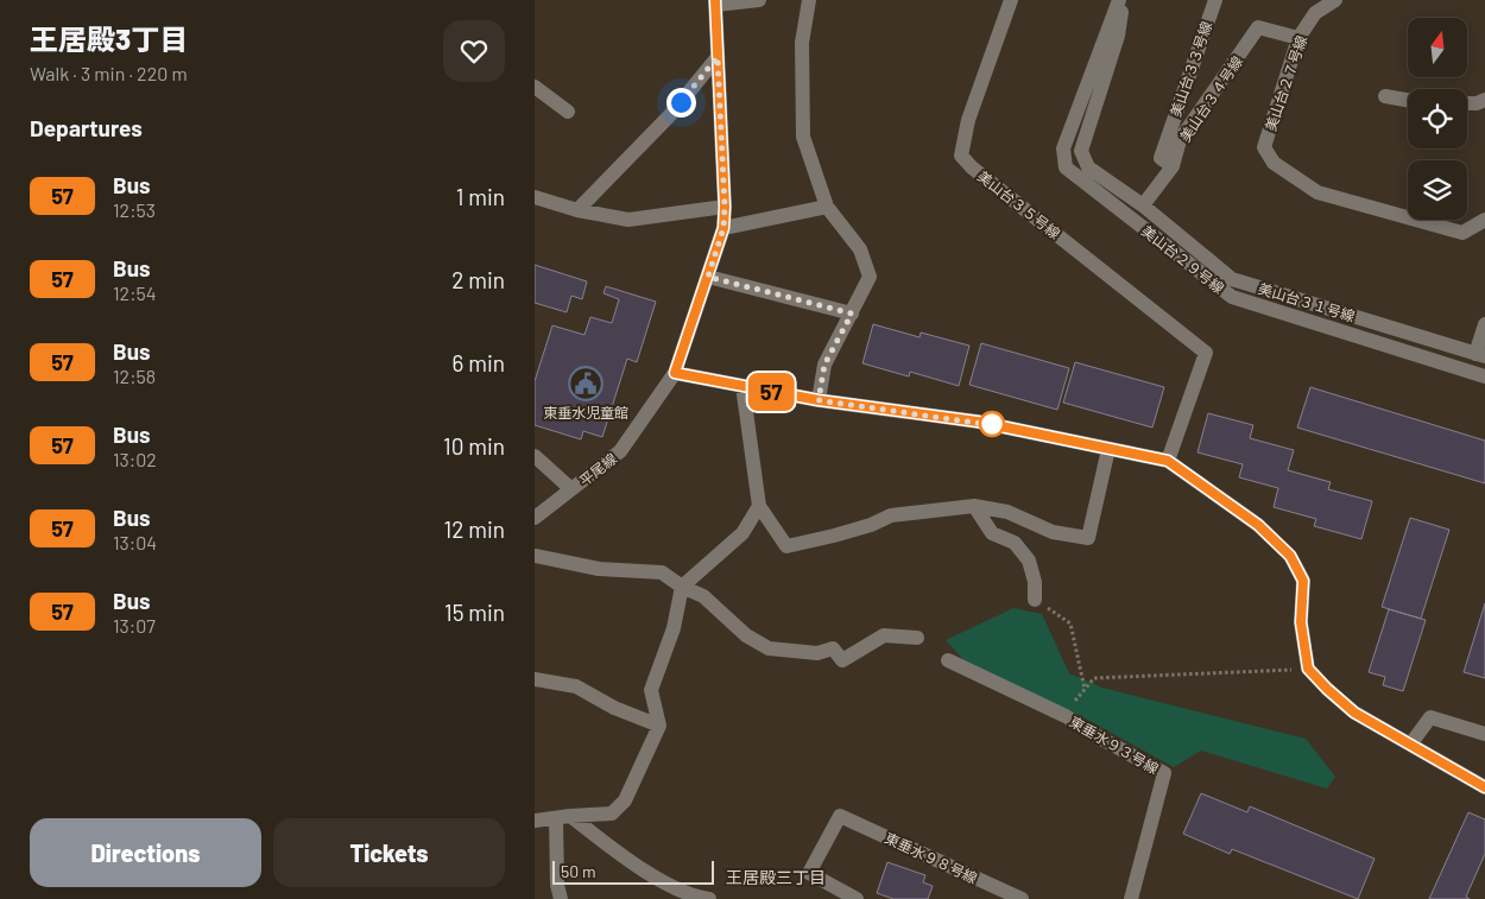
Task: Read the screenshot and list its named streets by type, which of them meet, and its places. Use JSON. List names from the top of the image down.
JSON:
{
  "streets": {
    "street": [
      "美山台３３号線",
      "美山台２７号線",
      "美山台３４号線",
      "美山台３５号線",
      "美山台２９号線",
      "美山台３１号線",
      "平尾線",
      "東垂水９３号線",
      "東垂水９８号線"
    ]
  },
  "crossings": [
    ["美山台３３号線", "美山台３４号線"],
    ["美山台２７号線", "美山台３４号線"],
    ["美山台３４号線", "美山台３１号線"],
    ["美山台２９号線", "美山台３１号線"]
  ],
  "districts": ["王居殿三丁目"],
  "places": {
    "public building": ["東垂水児童館"]
  },
  "lines": ["bus line 57"],
  "scale_bar": "50 m",
  "north": "top",
  "page": {
    "heading": [
      ["王居殿3丁目", "Walk · 3 min · 220 m"],
      "Departures"
    ],
    "on_map": "57",
    "list": [
      {
        "mark": "57",
        "name": "Bus",
        "note": "12:53",
        "value": "1 min"
      },
      {
        "mark": "57",
        "name": "Bus",
        "note": "12:54",
        "value": "2 min"
      },
      {
        "mark": "57",
        "name": "Bus",
        "note": "12:58",
        "value": "6 min"
      },
      {
        "mark": "57",
        "name": "Bus",
        "note": "13:02",
        "value": "10 min"
      },
      {
        "mark": "57",
        "name": "Bus",
        "note": "13:04",
        "value": "12 min"
      },
      {
        "mark": "57",
        "name": "Bus",
        "note": "13:07",
        "value": "15 min"
      }
    ],
    "buttons": ["Directions", "Tickets"],
    "scale": "50 m"
  }
}
